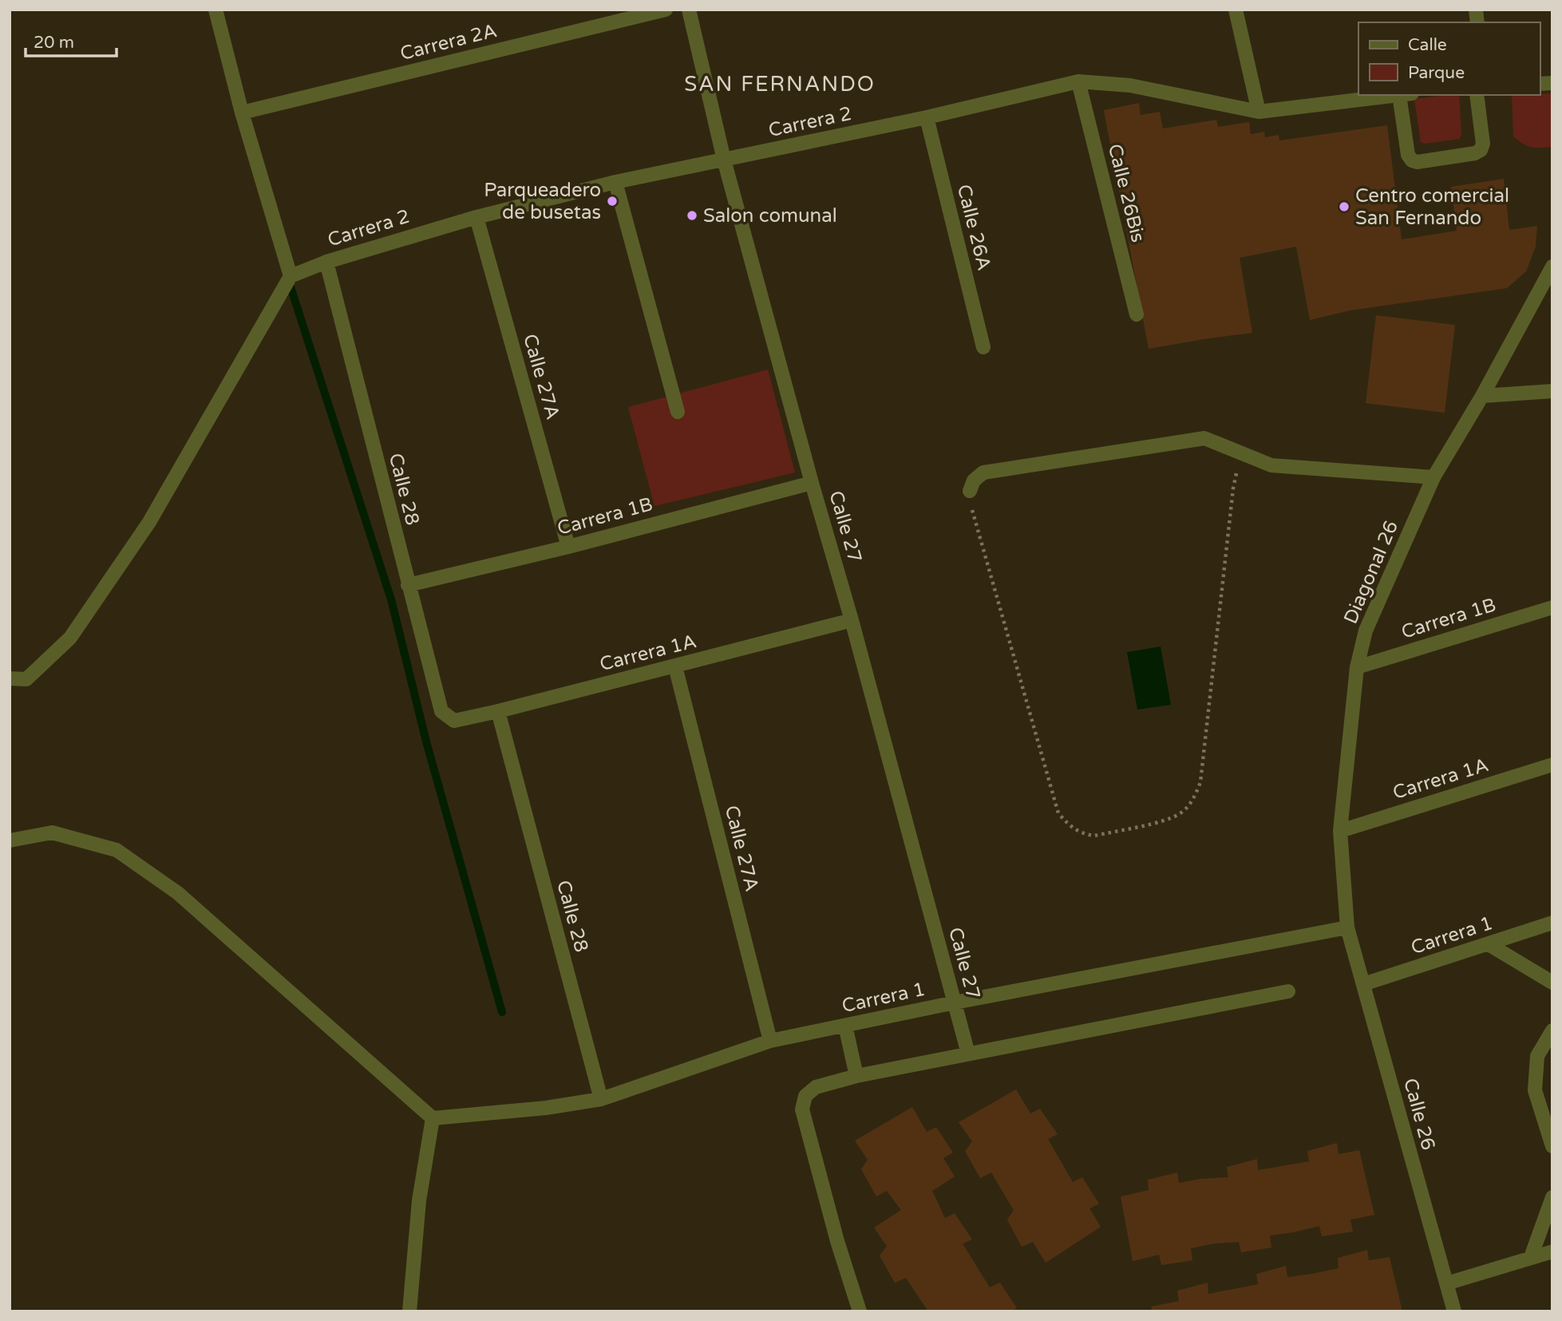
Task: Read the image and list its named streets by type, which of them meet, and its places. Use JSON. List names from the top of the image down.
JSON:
{
  "streets": {
    "street": [
      "Carrera 2A",
      "Carrera 2",
      "Calle 26Bis",
      "Calle 26A",
      "Calle 27A",
      "Calle 28",
      "Carrera 1B",
      "Calle 27",
      "Diagonal 26",
      "Carrera 1A",
      "Carrera 1",
      "Calle 26"
    ]
  },
  "crossings": [
    ["Carrera 2", "Calle 26Bis"],
    ["Carrera 2", "Calle 26A"],
    ["Carrera 2", "Calle 27A"],
    ["Carrera 2", "Calle 28"],
    ["Carrera 2", "Calle 27"],
    ["Calle 27A", "Carrera 1B"],
    ["Calle 27A", "Carrera 1A"],
    ["Calle 27A", "Carrera 1"],
    ["Calle 28", "Carrera 1B"],
    ["Calle 28", "Carrera 1A"],
    ["Calle 28", "Carrera 1"],
    ["Carrera 1B", "Calle 27"],
    ["Carrera 1B", "Diagonal 26"],
    ["Calle 27", "Carrera 1A"],
    ["Calle 27", "Carrera 1"],
    ["Diagonal 26", "Carrera 1A"],
    ["Diagonal 26", "Carrera 1"],
    ["Diagonal 26", "Calle 26"],
    ["Carrera 1", "Calle 26"]
  ],
  "districts": ["SAN FERNANDO"],
  "places": ["Parqueadero de busetas", "Centro comercial San Fernando", "Salon comunal"],
  "legend": ["Calle", "Parque"],
  "scale_bar": "20 m"
}
